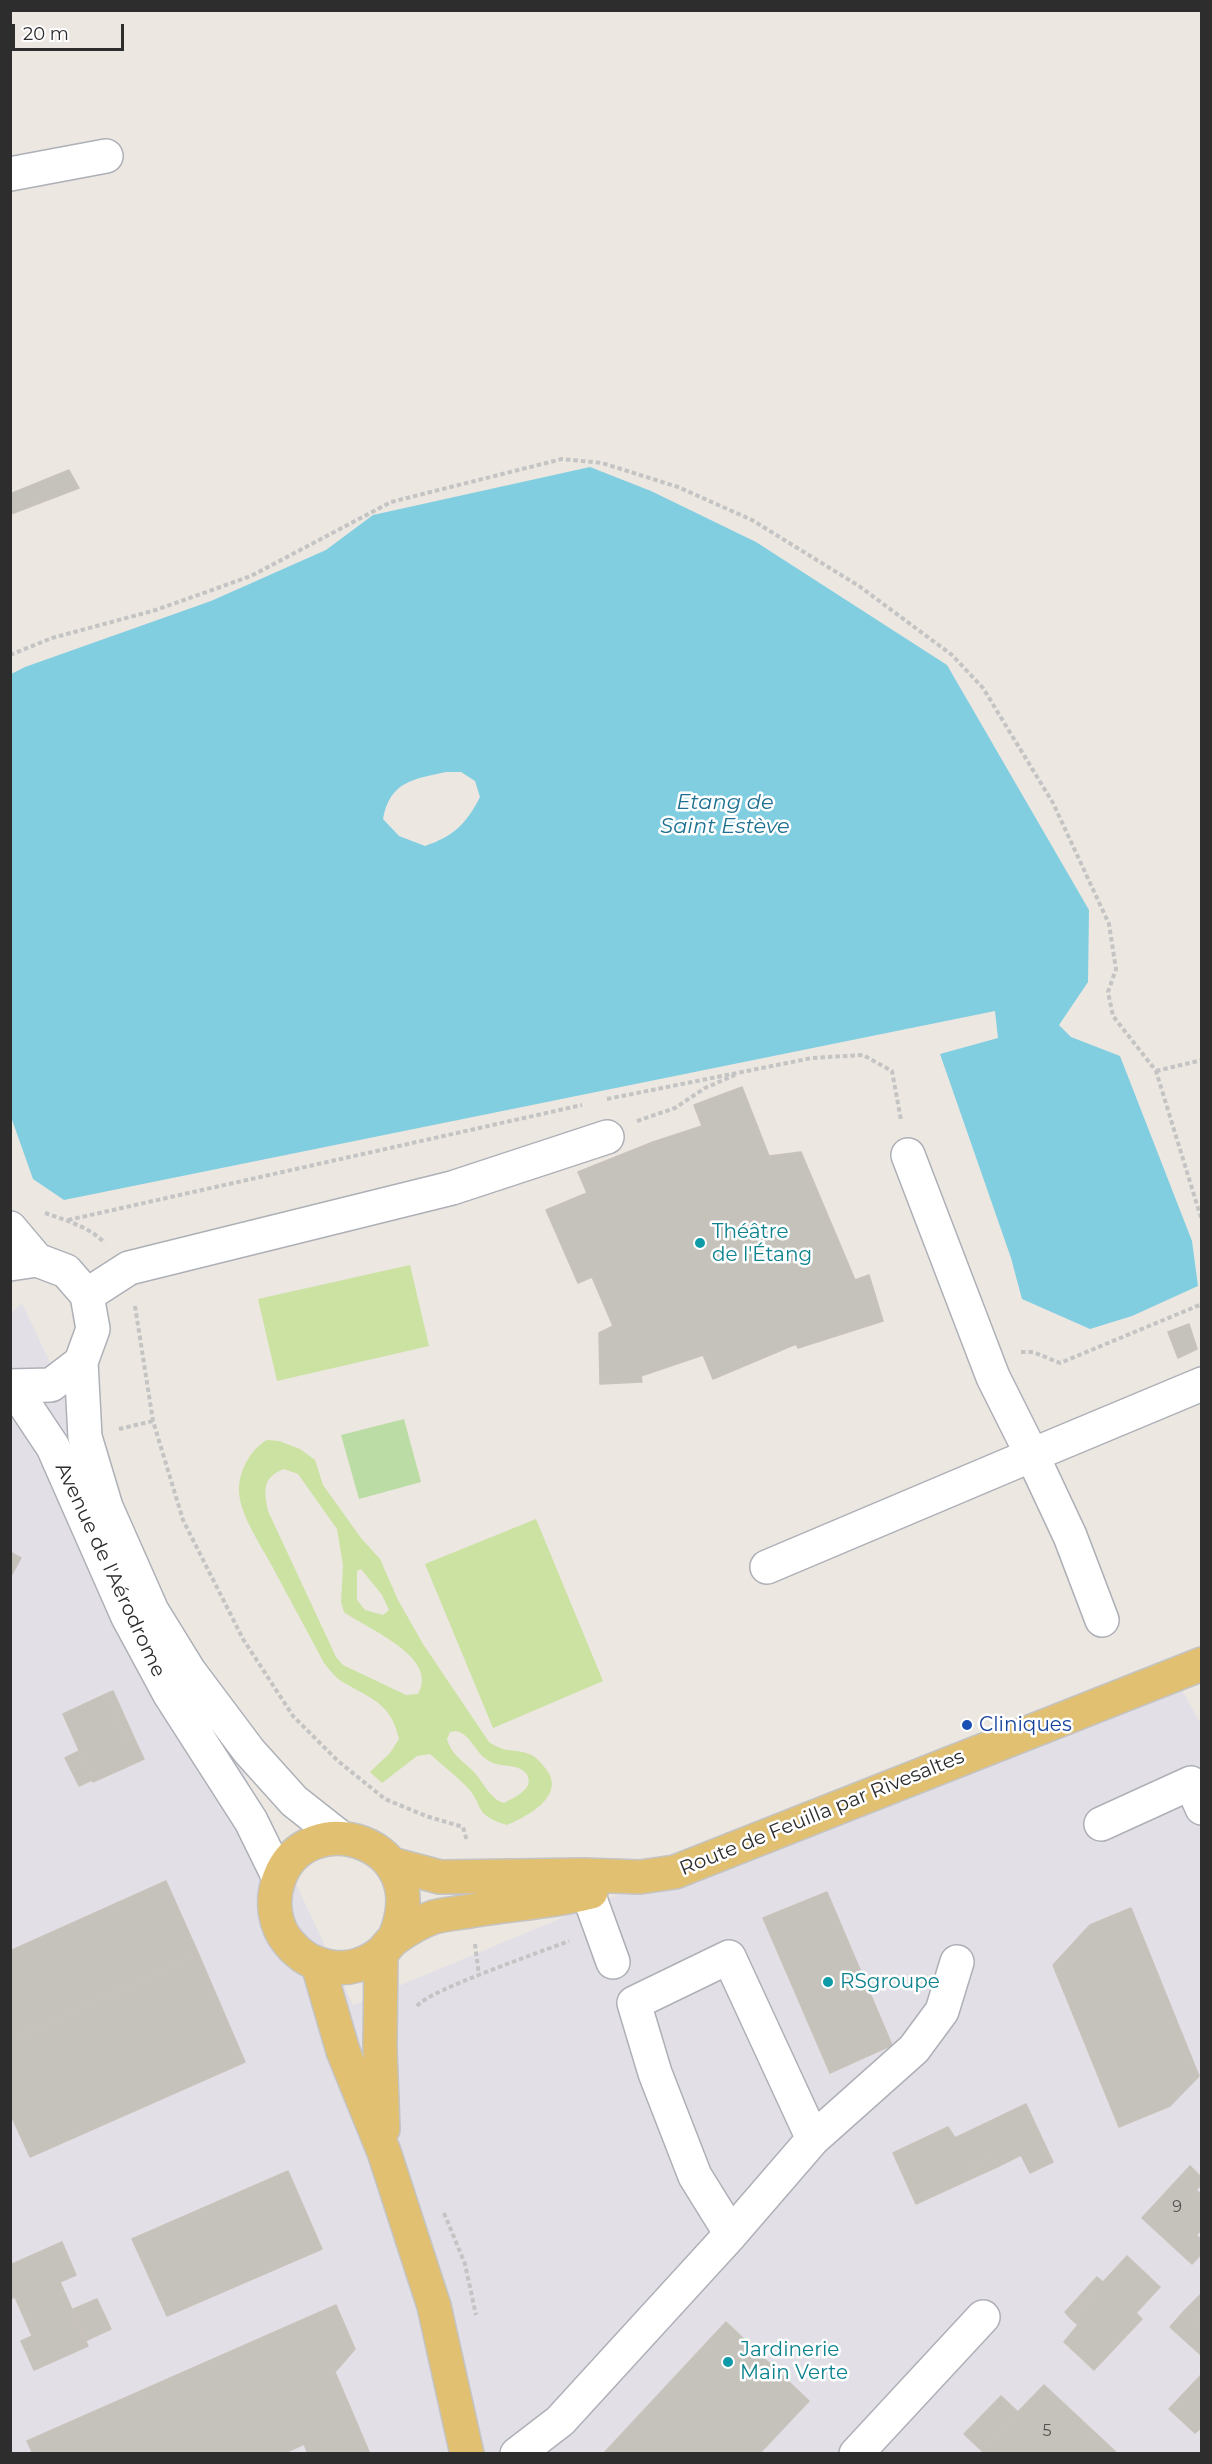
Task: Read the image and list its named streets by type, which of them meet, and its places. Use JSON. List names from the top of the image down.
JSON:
{
  "streets": {
    "main road": ["Route de Feuilla par Rivesaltes"],
    "street": ["Avenue de l'Aérodrome"]
  },
  "crossings": [
    ["Avenue de l'Aérodrome", "Route de Feuilla par Rivesaltes"]
  ],
  "water": ["Etang de Saint Estève"],
  "places": [
    "Théâtre de l'Étang",
    "Cliniques",
    "RSgroupe",
    "Jardinerie Main Verte"
  ],
  "house_numbers": ["9", "5"],
  "scale_bar": "20 m"
}
